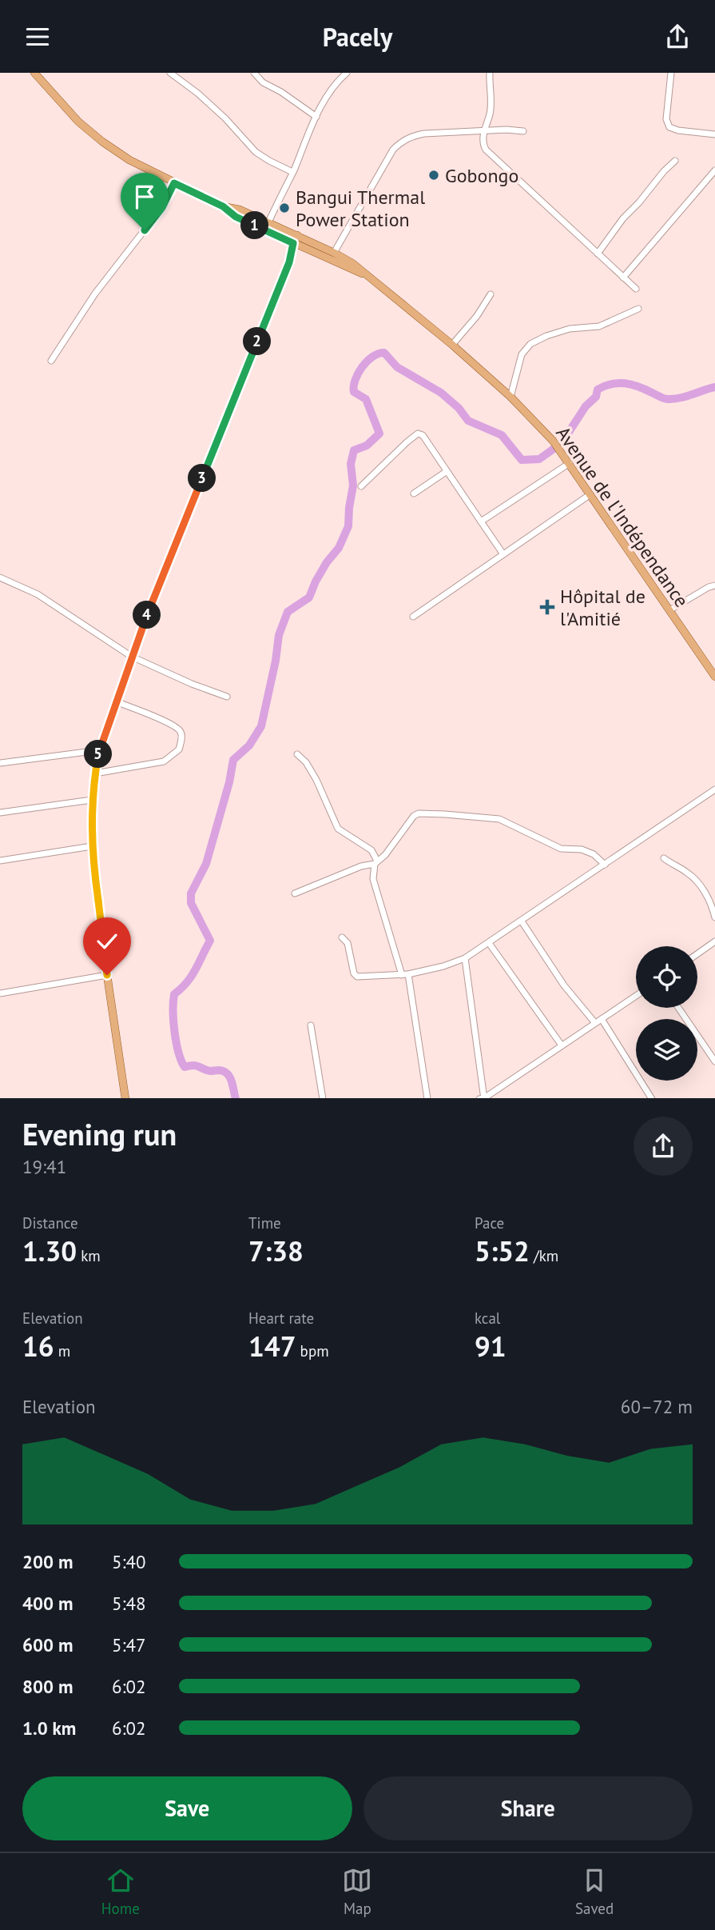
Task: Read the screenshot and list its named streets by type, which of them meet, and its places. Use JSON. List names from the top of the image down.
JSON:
{
  "streets": {
    "main road": ["Avenue de l'Indépendance"]
  },
  "places": {
    "other": ["Gobongo", "Bangui Thermal Power Station"],
    "health": ["Hôpital de l'Amitié"]
  },
  "page": {
    "header": "Pacely",
    "pins": [
      "1",
      "2",
      "3",
      "4",
      "5"
    ],
    "heading": ["Evening run", "19:41"],
    "stats": [
      ["Distance", "1.30 km"],
      ["Time", "7:38"],
      ["Pace", "5:52 /km"],
      ["Elevation", "16 m"],
      ["Heart rate", "147 bpm"],
      ["kcal", "91"]
    ],
    "chart": ["Elevation", "60–72 m"],
    "list": [
      {
        "name": "200 m",
        "note": "5:40"
      },
      {
        "name": "400 m",
        "note": "5:48"
      },
      {
        "name": "600 m",
        "note": "5:47"
      },
      {
        "name": "800 m",
        "note": "6:02"
      },
      {
        "name": "1.0 km",
        "note": "6:02"
      }
    ],
    "buttons": ["Save", "Share"],
    "tabs": ["Home", "Map", "Saved"]
  }
}
